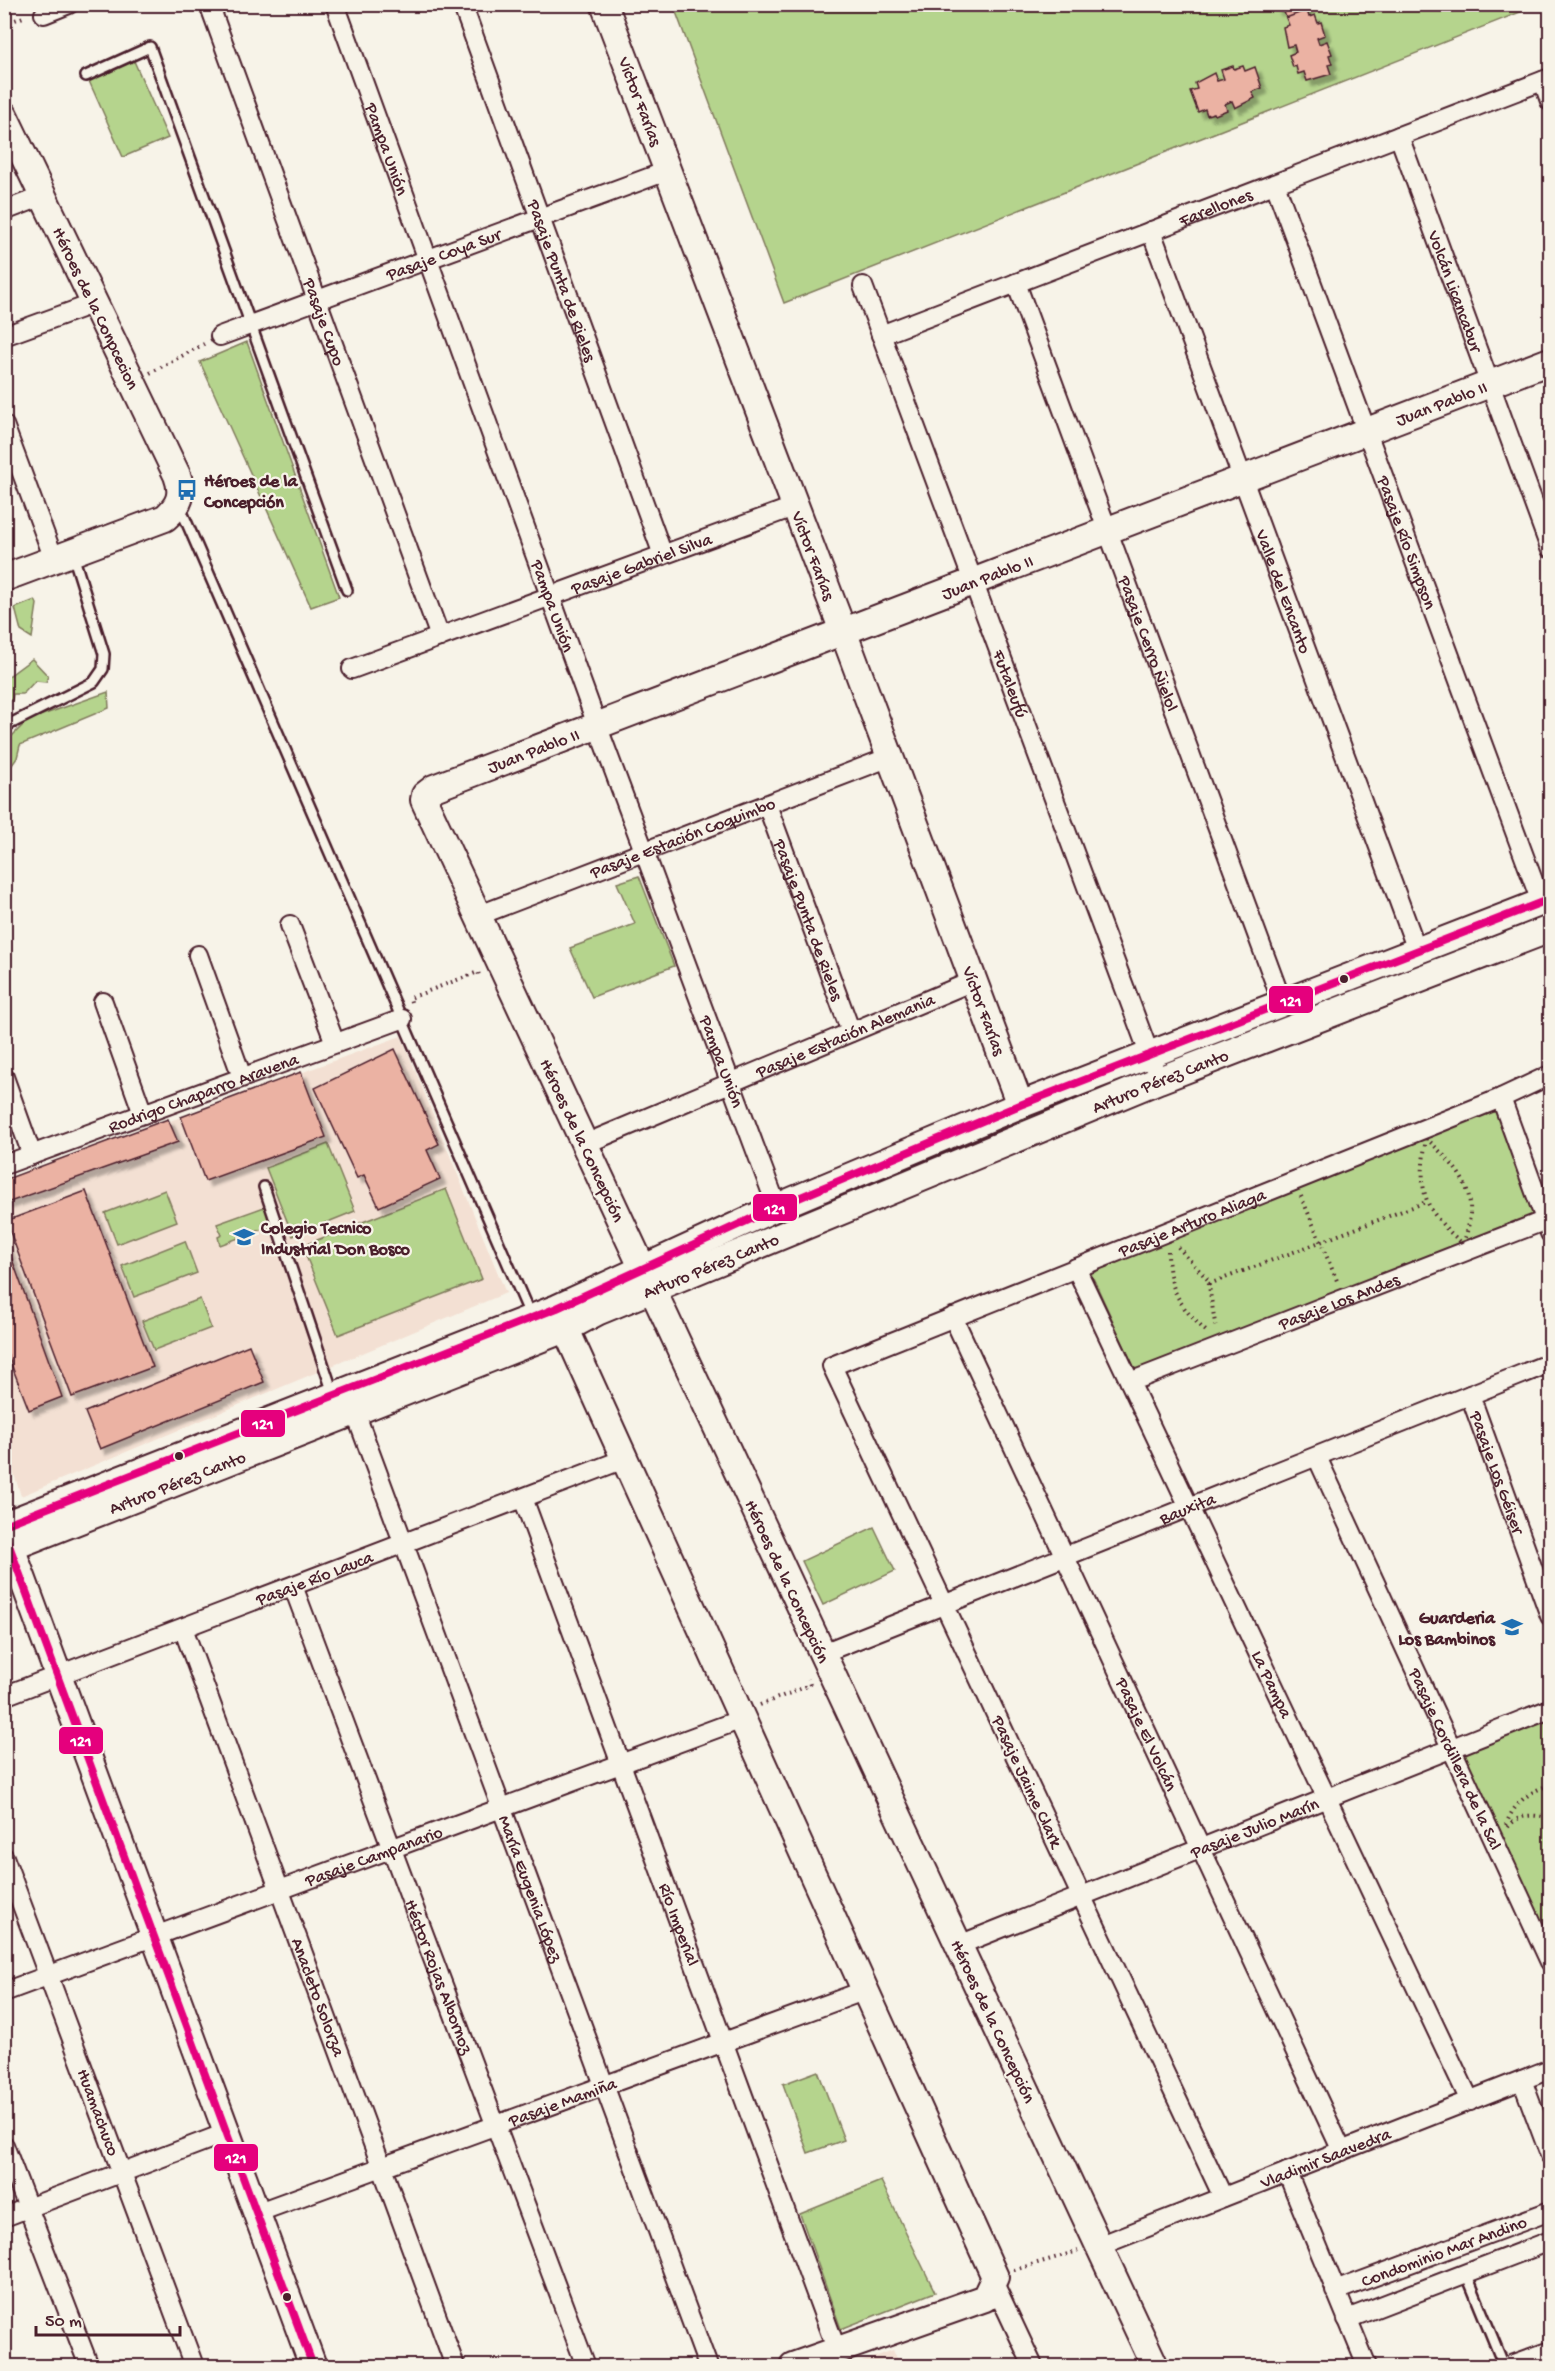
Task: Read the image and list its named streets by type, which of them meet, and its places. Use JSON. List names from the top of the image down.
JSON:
{
  "streets": {
    "street": [
      "Víctor Farías",
      "Pampa Unión",
      "Farellones",
      "Pasaje Coya Sur",
      "Pasaje Punta de Rieles",
      "Volcán Licancabur",
      "Héroes de la Conpcecion",
      "Pasaje Cupo",
      "Juan Pablo II",
      "Pasaje Río Simpson",
      "Pasaje Gabriel Silva",
      "Valle del Encanto",
      "Pasaje Cerro Ñielol",
      "Futaleufú",
      "Pasaje Estación Coquimbo",
      "Pasaje Estación Alemania",
      "Arturo Pérez Canto",
      "Rodrigo Chaparro Aravena",
      "Héroes de la Concepción",
      "Pasaje Arturo Aliaga",
      "Pasaje Los Andes",
      "Pasaje Los Géiser",
      "Bauxita",
      "Pasaje Río Lauca",
      "La Pampa",
      "Pasaje El Volcán",
      "Pasaje Cordillera de la Sal",
      "Pasaje Jaime Clark",
      "Pasaje Julio Marín",
      "Pasaje Campanario",
      "María Eugenia López",
      "Río Imperial",
      "Héctor Rojas Albornoz",
      "Anacleto Solorza",
      "Pasaje Mamiña",
      "Huamachuco",
      "Vladimir Saavedra",
      "Condominio Mar Andino"
    ]
  },
  "crossings": [
    ["Víctor Farías", "Pasaje Coya Sur"],
    ["Víctor Farías", "Juan Pablo II"],
    ["Víctor Farías", "Pasaje Gabriel Silva"],
    ["Víctor Farías", "Pasaje Estación Coquimbo"],
    ["Víctor Farías", "Pasaje Estación Alemania"],
    ["Víctor Farías", "Arturo Pérez Canto"],
    ["Pampa Unión", "Pasaje Coya Sur"],
    ["Pampa Unión", "Juan Pablo II"],
    ["Pampa Unión", "Pasaje Gabriel Silva"],
    ["Pampa Unión", "Pasaje Estación Coquimbo"],
    ["Pampa Unión", "Pasaje Estación Alemania"],
    ["Pampa Unión", "Arturo Pérez Canto"],
    ["Farellones", "Volcán Licancabur"],
    ["Farellones", "Pasaje Río Simpson"],
    ["Farellones", "Valle del Encanto"],
    ["Farellones", "Pasaje Cerro Ñielol"],
    ["Farellones", "Futaleufú"],
    ["Pasaje Coya Sur", "Pasaje Punta de Rieles"],
    ["Pasaje Coya Sur", "Pasaje Cupo"],
    ["Pasaje Punta de Rieles", "Pasaje Gabriel Silva"],
    ["Pasaje Punta de Rieles", "Pasaje Estación Coquimbo"],
    ["Pasaje Punta de Rieles", "Pasaje Estación Alemania"],
    ["Volcán Licancabur", "Juan Pablo II"],
    ["Pasaje Cupo", "Pasaje Gabriel Silva"],
    ["Juan Pablo II", "Pasaje Río Simpson"],
    ["Juan Pablo II", "Valle del Encanto"],
    ["Juan Pablo II", "Pasaje Cerro Ñielol"],
    ["Juan Pablo II", "Futaleufú"],
    ["Juan Pablo II", "Héroes de la Concepción"],
    ["Pasaje Río Simpson", "Arturo Pérez Canto"],
    ["Valle del Encanto", "Arturo Pérez Canto"],
    ["Pasaje Cerro Ñielol", "Arturo Pérez Canto"],
    ["Futaleufú", "Arturo Pérez Canto"],
    ["Pasaje Estación Coquimbo", "Héroes de la Concepción"],
    ["Pasaje Estación Alemania", "Héroes de la Concepción"],
    ["Arturo Pérez Canto", "Héroes de la Concepción"],
    ["Arturo Pérez Canto", "María Eugenia López"],
    ["Héroes de la Concepción", "Bauxita"],
    ["Héroes de la Concepción", "Pasaje Julio Marín"],
    ["Héroes de la Concepción", "Vladimir Saavedra"],
    ["Pasaje Arturo Aliaga", "La Pampa"],
    ["Pasaje Arturo Aliaga", "Pasaje El Volcán"],
    ["Pasaje Arturo Aliaga", "Pasaje Jaime Clark"],
    ["Pasaje Los Andes", "La Pampa"],
    ["Pasaje Los Géiser", "Bauxita"],
    ["Bauxita", "La Pampa"],
    ["Bauxita", "Pasaje El Volcán"],
    ["Bauxita", "Pasaje Cordillera de la Sal"],
    ["Bauxita", "Pasaje Jaime Clark"],
    ["Pasaje Río Lauca", "María Eugenia López"],
    ["Pasaje Río Lauca", "Río Imperial"],
    ["Pasaje Río Lauca", "Héctor Rojas Albornoz"],
    ["Pasaje Río Lauca", "Anacleto Solorza"],
    ["La Pampa", "Pasaje Julio Marín"],
    ["La Pampa", "Vladimir Saavedra"],
    ["Pasaje El Volcán", "Pasaje Julio Marín"],
    ["Pasaje El Volcán", "Vladimir Saavedra"],
    ["Pasaje Cordillera de la Sal", "Pasaje Julio Marín"],
    ["Pasaje Jaime Clark", "Pasaje Julio Marín"],
    ["Pasaje Jaime Clark", "Vladimir Saavedra"],
    ["Pasaje Campanario", "María Eugenia López"],
    ["Pasaje Campanario", "Río Imperial"],
    ["Pasaje Campanario", "Héctor Rojas Albornoz"],
    ["Pasaje Campanario", "Anacleto Solorza"],
    ["Pasaje Campanario", "Huamachuco"],
    ["María Eugenia López", "Pasaje Mamiña"],
    ["Río Imperial", "Pasaje Mamiña"],
    ["Héctor Rojas Albornoz", "Pasaje Mamiña"],
    ["Anacleto Solorza", "Pasaje Mamiña"],
    ["Vladimir Saavedra", "Condominio Mar Andino"]
  ],
  "places": {
    "bus stop": ["Héroes de la Concepción"],
    "school or university": ["Colegio Tecnico Industrial Don Bosco", "Guarderia Los Bambinos"]
  },
  "lines": ["transit line 121"],
  "scale_bar": "50 m"
}
